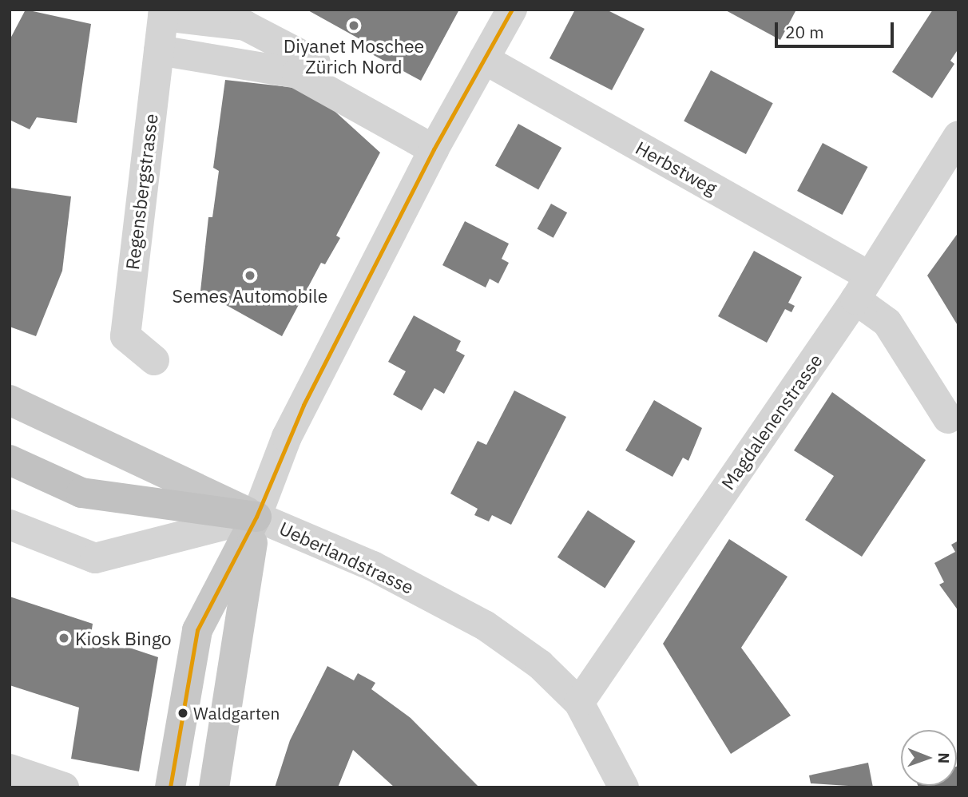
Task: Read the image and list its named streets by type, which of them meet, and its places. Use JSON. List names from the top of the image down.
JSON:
{
  "streets": {
    "main road": ["Ueberlandstrasse"],
    "street": ["Herbstweg", "Regensbergstrasse", "Magdalenenstrasse"]
  },
  "crossings": [
    ["Herbstweg", "Magdalenenstrasse"],
    ["Magdalenenstrasse", "Ueberlandstrasse"]
  ],
  "places": [
    "Diyanet Moschee Zürich Nord",
    "Semes Automobile",
    "Kiosk Bingo",
    "Waldgarten"
  ],
  "scale_bar": "20 m",
  "north": "right"
}
